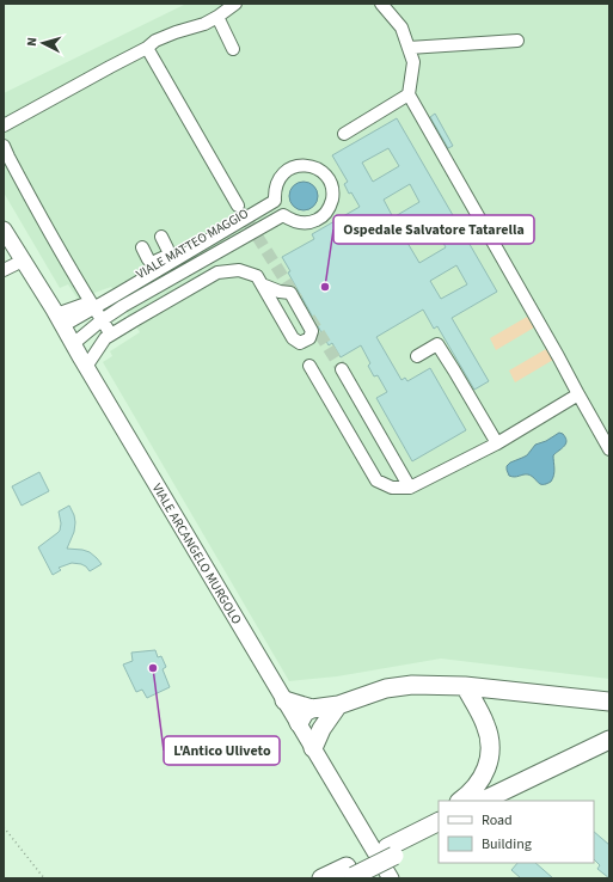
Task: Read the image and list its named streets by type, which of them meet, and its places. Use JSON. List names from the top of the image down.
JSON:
{
  "streets": {
    "main road": ["VIALE ARCANGELO MURGOLO"],
    "street": ["VIALE MATTEO MAGGIO"]
  },
  "places": ["Ospedale Salvatore Tatarella", "L'Antico Uliveto"],
  "legend": ["Road", "Building"],
  "north": "left"
}
